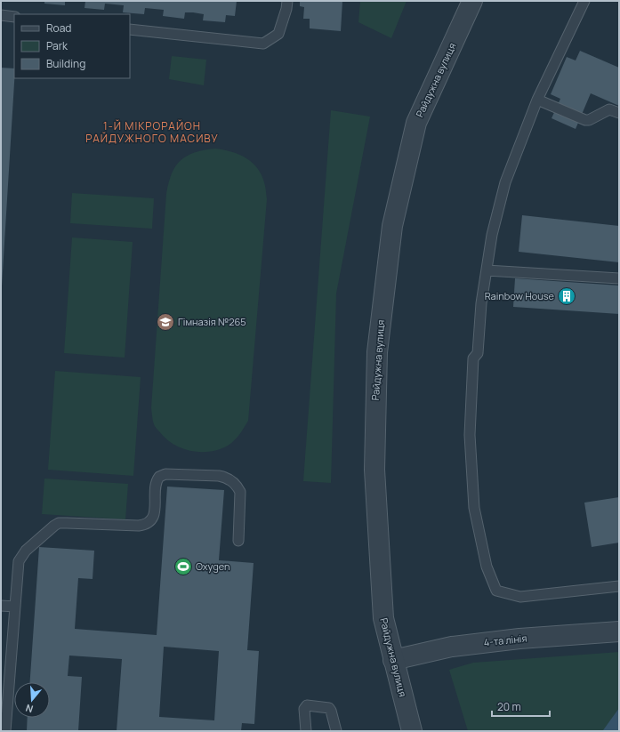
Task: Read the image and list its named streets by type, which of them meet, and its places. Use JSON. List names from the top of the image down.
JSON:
{
  "streets": {
    "street": ["Райдужна вулиця", "4-та лінія"]
  },
  "crossings": [
    ["Райдужна вулиця", "4-та лінія"]
  ],
  "districts": ["1-Й МІКРОРАЙОН РАЙДУЖНОГО МАСИВУ"],
  "places": {
    "building": ["Rainbow House"],
    "school or university": ["Гімназія №265"],
    "sports": ["Oxygen"]
  },
  "legend": ["Road", "Park", "Building"],
  "scale_bar": "20 m",
  "north": "bottom"
}
